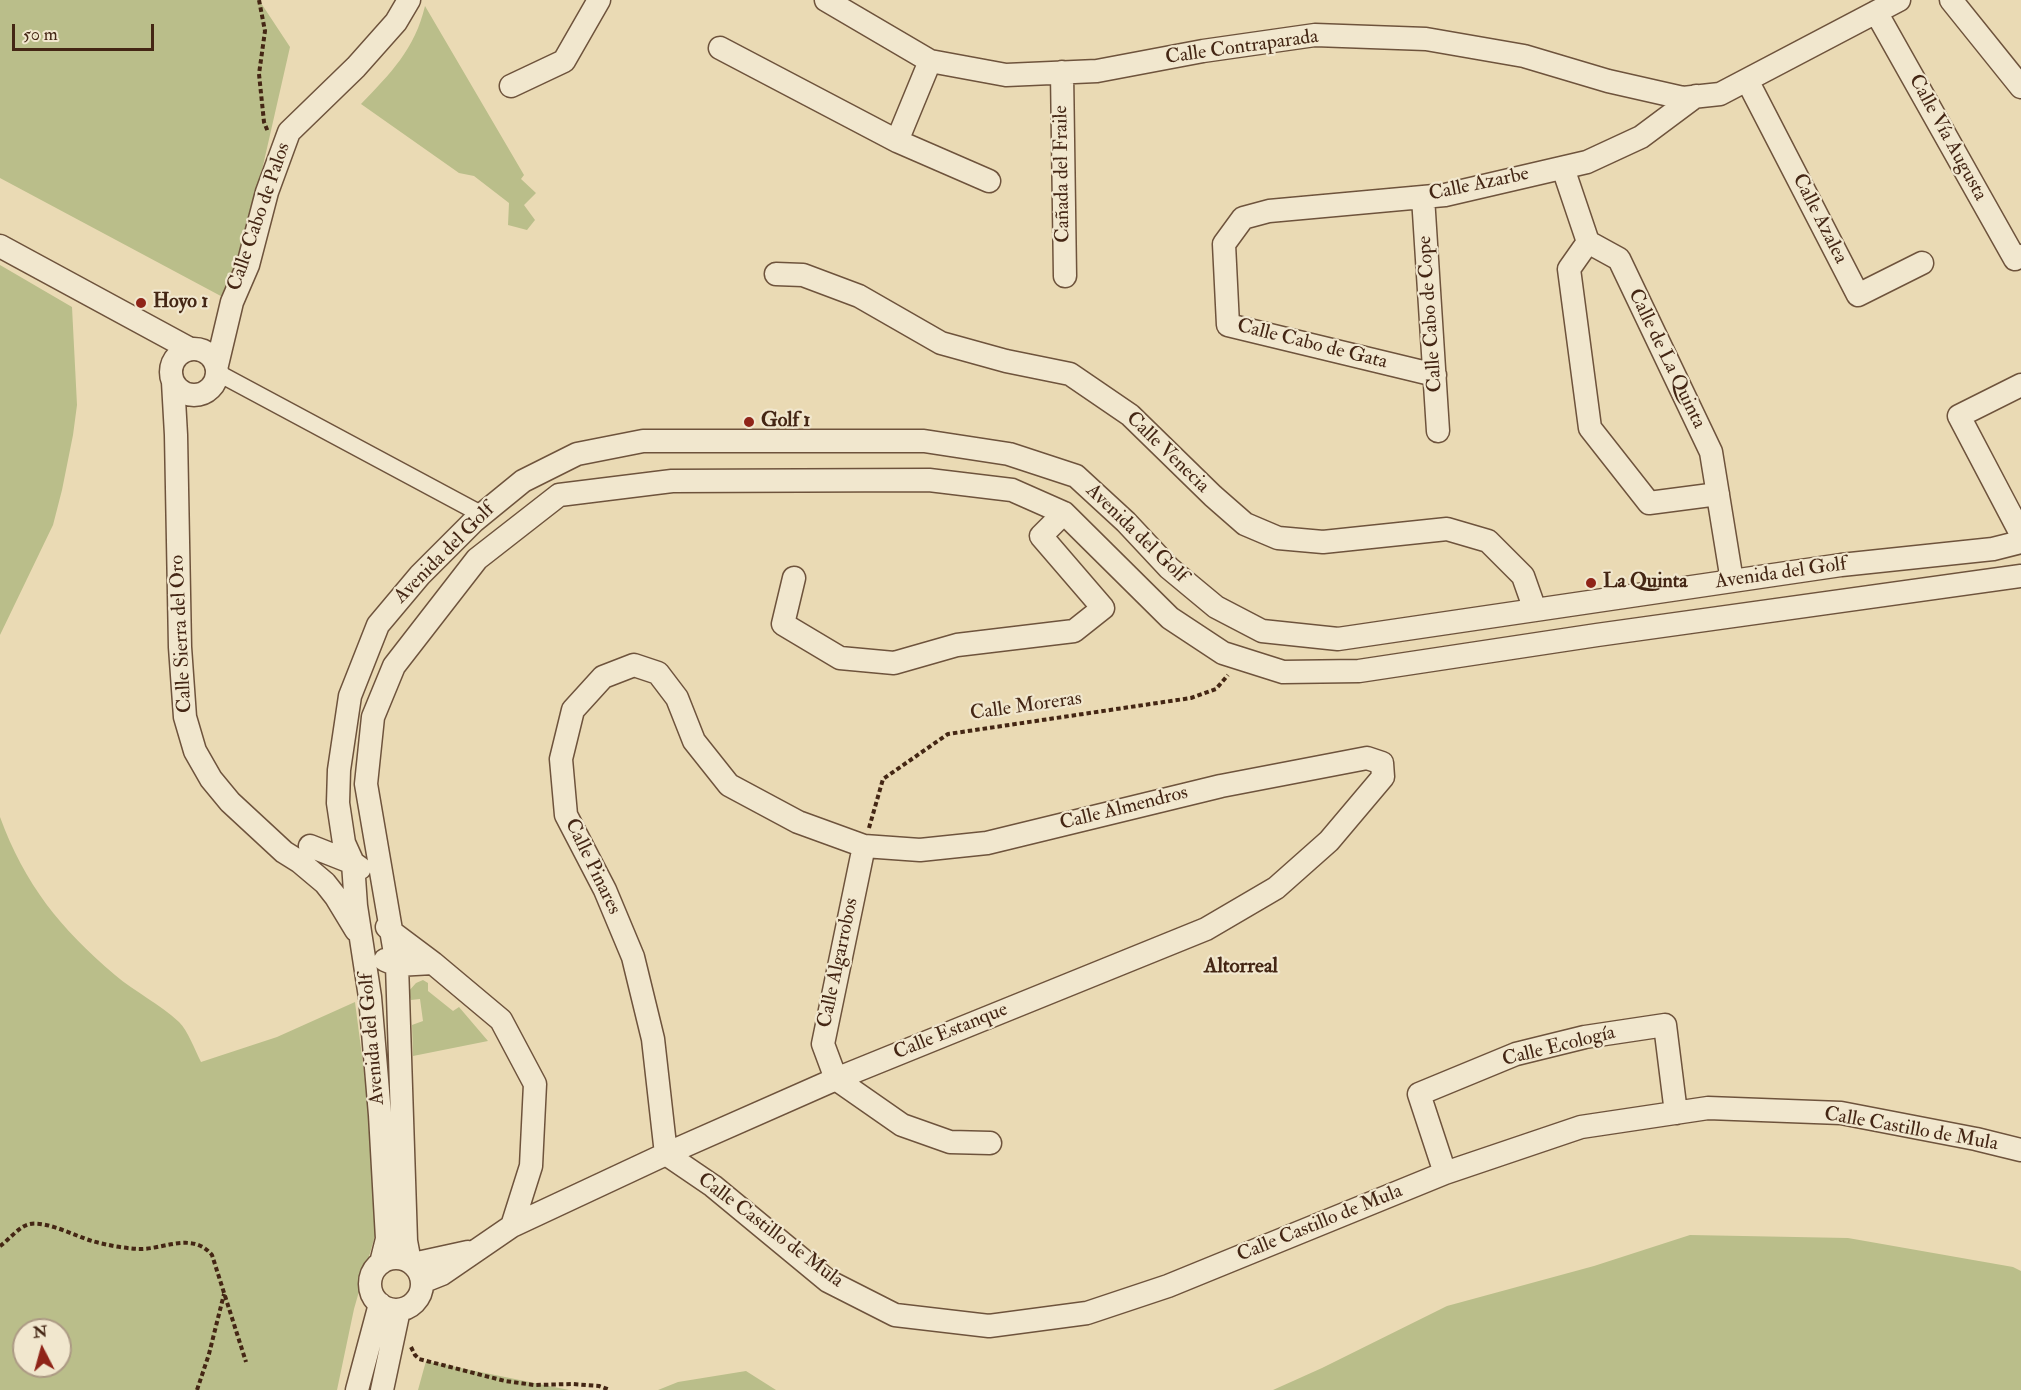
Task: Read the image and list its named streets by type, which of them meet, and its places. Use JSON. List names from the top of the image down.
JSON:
{
  "streets": {
    "street": [
      "Calle Contraparada",
      "Calle Vía Augusta",
      "Cañada del Fraile",
      "Calle Azarbe",
      "Calle Cabo de Palos",
      "Calle Azalea",
      "Calle Cabo de Cope",
      "Calle Cabo de Gata",
      "Calle de La Quinta",
      "Calle Venecia",
      "Avenida del Golf",
      "Calle Sierra del Oro",
      "Calle Almendros",
      "Calle Pinares",
      "Calle Algarrobos",
      "Calle Estanque",
      "Calle Ecología",
      "Calle Castillo de Mula"
    ],
    "path": ["Calle Moreras"]
  },
  "crossings": [
    ["Calle Contraparada", "Calle Vía Augusta"],
    ["Calle Contraparada", "Cañada del Fraile"],
    ["Calle Contraparada", "Calle Azarbe"],
    ["Calle Contraparada", "Calle Azalea"],
    ["Calle Azarbe", "Calle Cabo de Cope"],
    ["Calle Azarbe", "Calle Cabo de Gata"],
    ["Calle Cabo de Palos", "Calle Sierra del Oro"],
    ["Calle Cabo de Cope", "Calle Cabo de Gata"],
    ["Calle de La Quinta", "Avenida del Golf"],
    ["Calle Venecia", "Avenida del Golf"],
    ["Avenida del Golf", "Calle Sierra del Oro"],
    ["Avenida del Golf", "Calle Moreras"],
    ["Avenida del Golf", "Calle Estanque"],
    ["Calle Moreras", "Calle Almendros"],
    ["Calle Moreras", "Calle Pinares"],
    ["Calle Moreras", "Calle Algarrobos"],
    ["Calle Almendros", "Calle Pinares"],
    ["Calle Almendros", "Calle Algarrobos"],
    ["Calle Almendros", "Calle Estanque"],
    ["Calle Pinares", "Calle Algarrobos"],
    ["Calle Pinares", "Calle Estanque"],
    ["Calle Pinares", "Calle Castillo de Mula"],
    ["Calle Algarrobos", "Calle Estanque"],
    ["Calle Estanque", "Calle Castillo de Mula"],
    ["Calle Ecología", "Calle Castillo de Mula"]
  ],
  "districts": ["Altorreal"],
  "places": ["Hoyo 1", "Golf 1", "La Quinta"],
  "scale_bar": "50 m",
  "north": "top"
}
